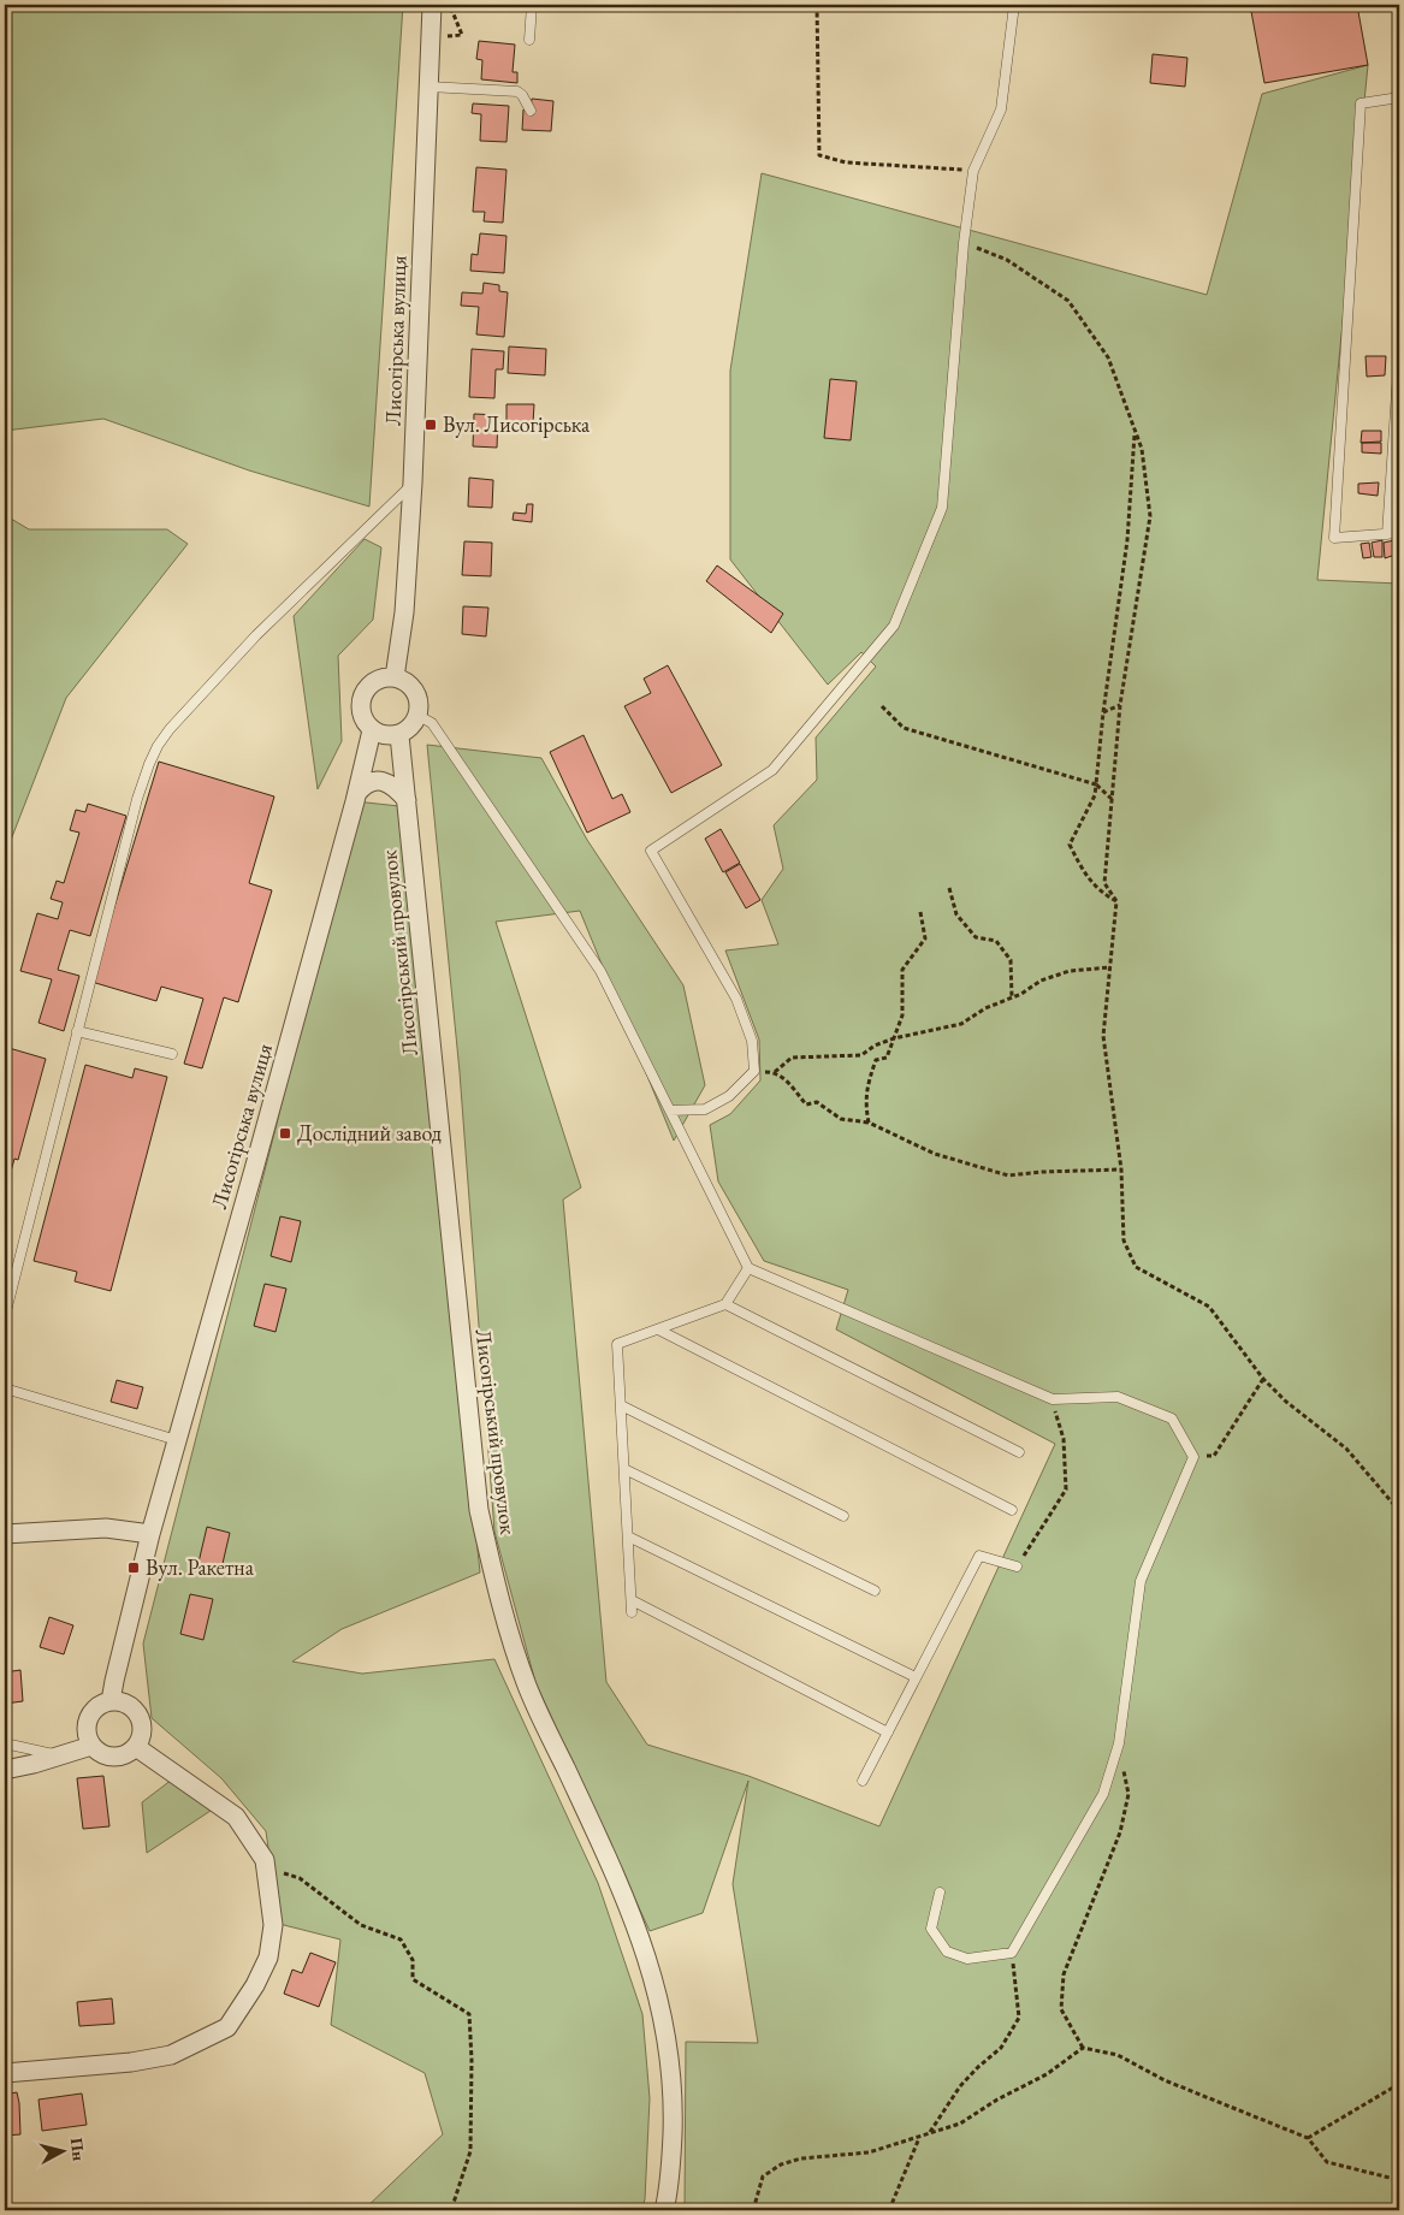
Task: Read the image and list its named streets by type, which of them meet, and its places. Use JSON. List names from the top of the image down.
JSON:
{
  "streets": {
    "street": ["Лисогірська вулиця", "Лисогірський провулок"]
  },
  "crossings": [
    ["Лисогірська вулиця", "Лисогірський провулок"]
  ],
  "places": {
    "transit": ["Вул. Лисогірська", "Дослідний завод", "Вул. Ракетна"]
  },
  "north": "right"
}
